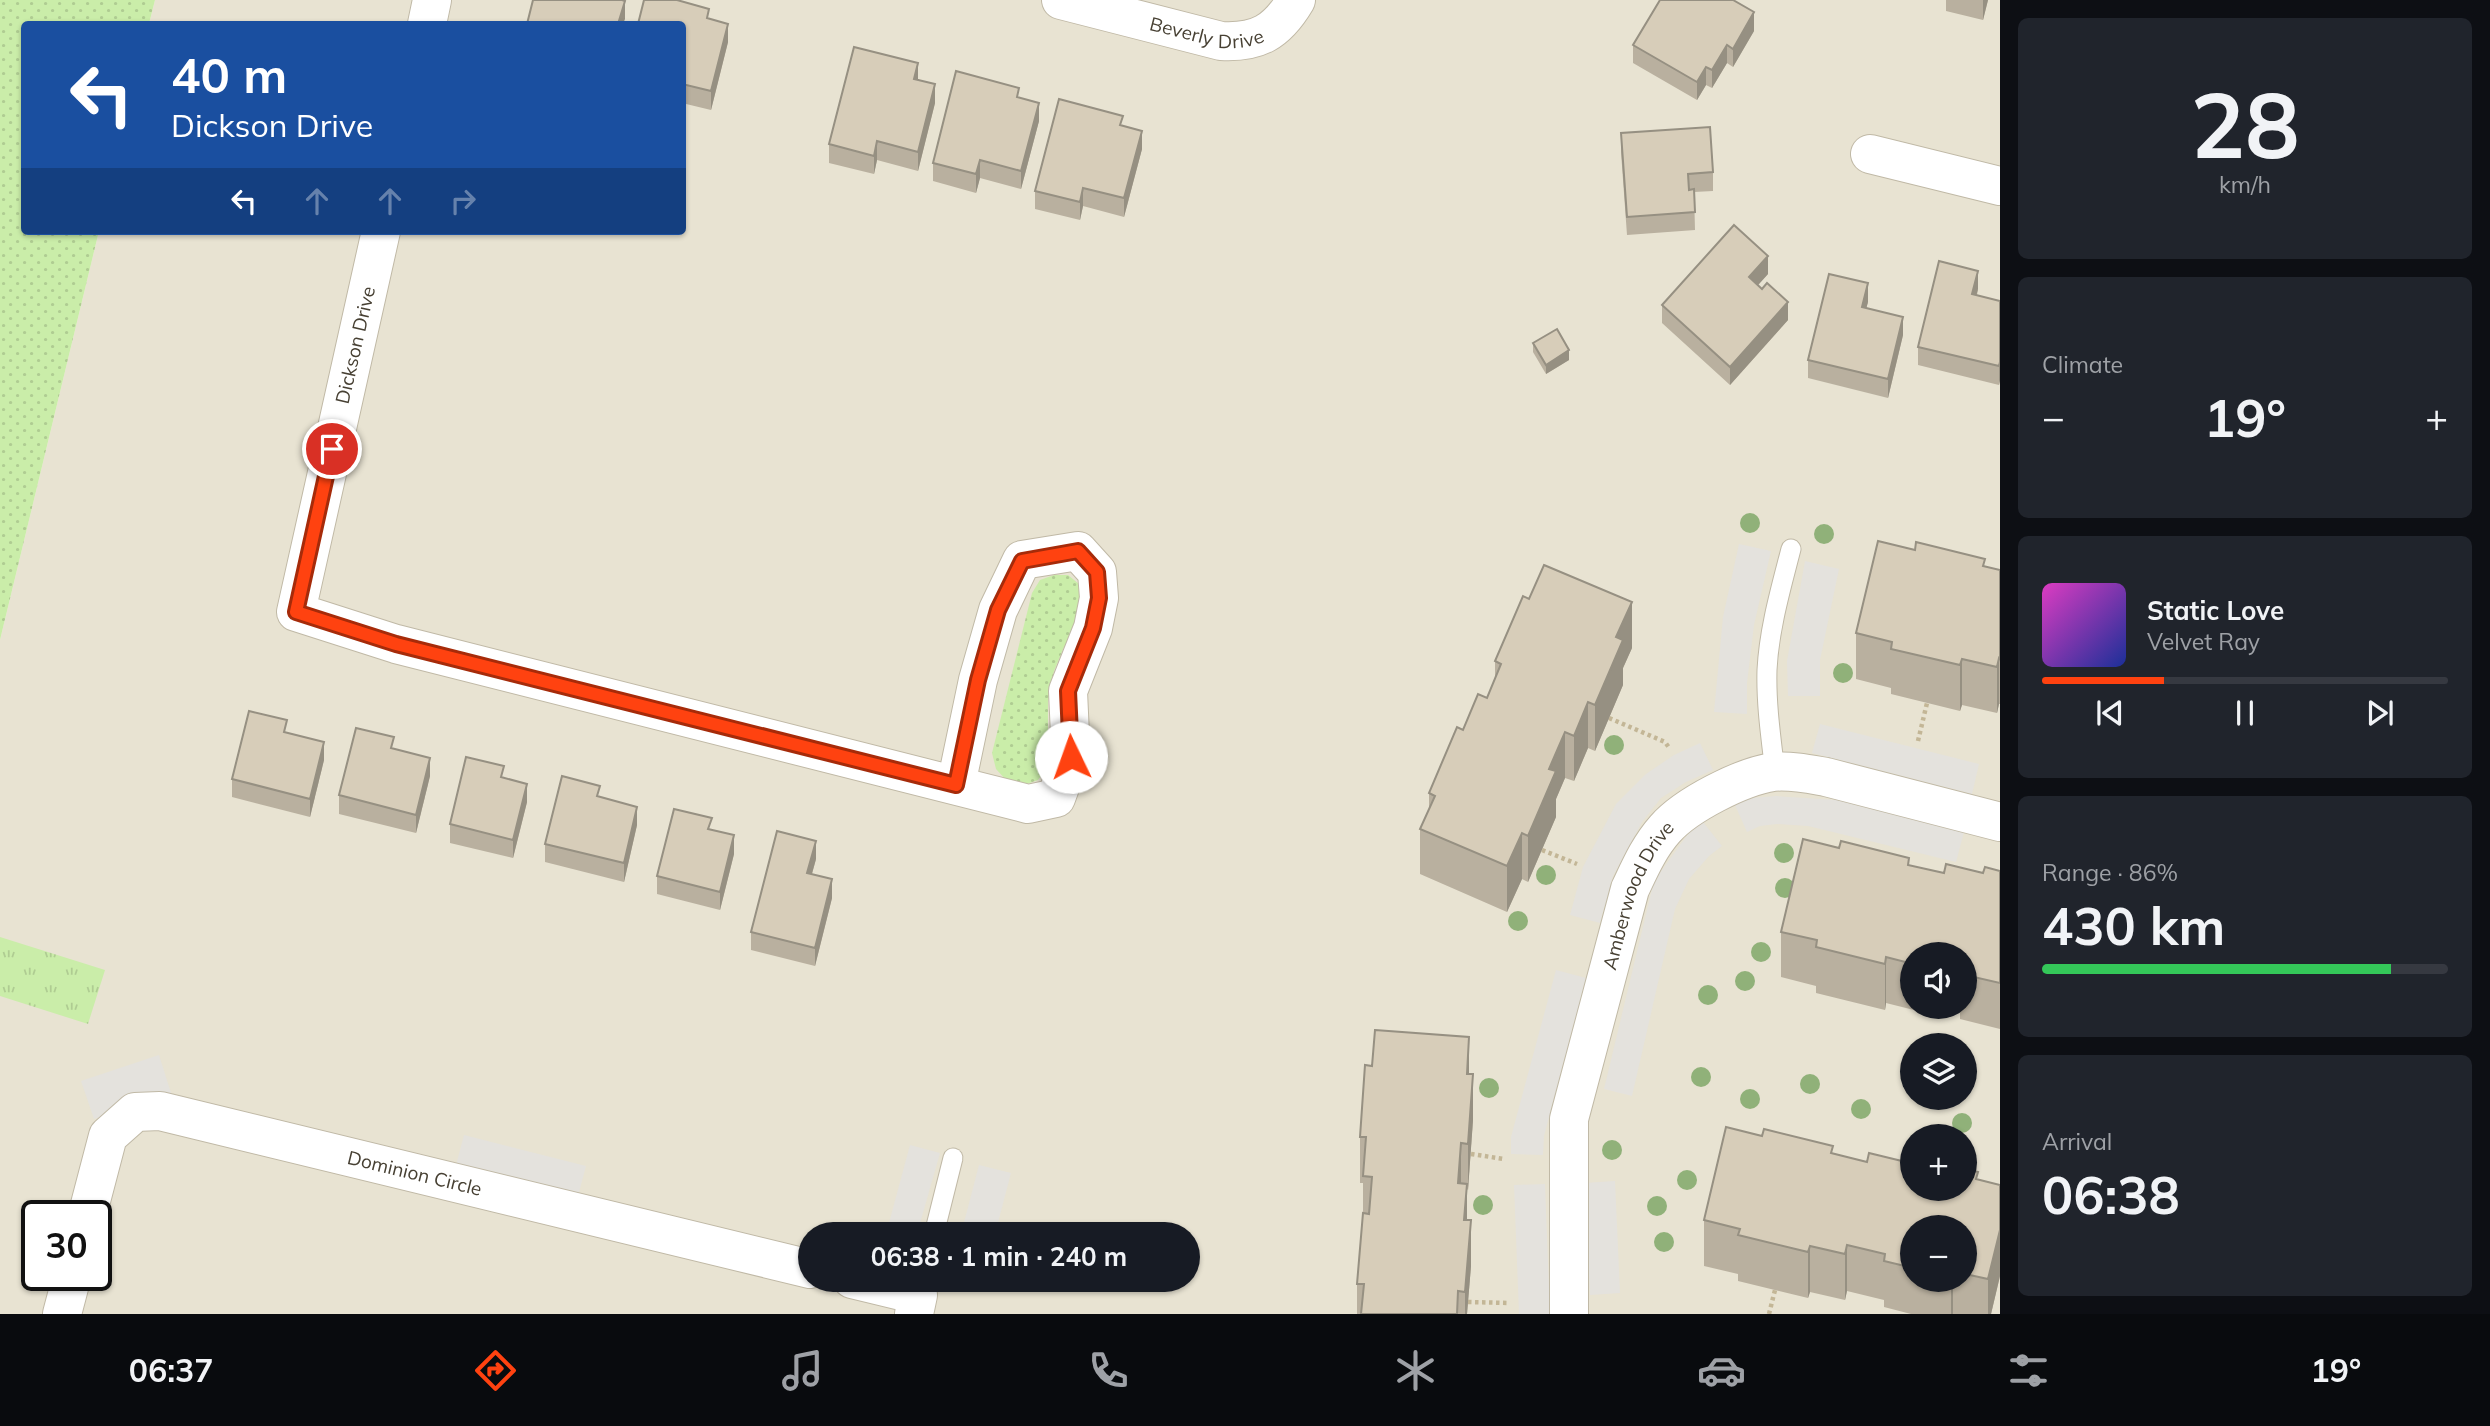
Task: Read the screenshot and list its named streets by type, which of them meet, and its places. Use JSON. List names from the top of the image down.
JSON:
{
  "streets": {
    "street": [
      "Beverly Drive",
      "Dickson Drive",
      "Amberwood Drive",
      "Dominion Circle"
    ]
  },
  "page": {
    "tile": [
      ["28", "km/h"],
      "Climate",
      ["Range · 86%", "430 km"],
      ["Arrival", "06:38"]
    ],
    "turn": ["40 m", "Dickson Drive"],
    "heat": ["−", "19°", "+"],
    "song": ["Static Love", "Velvet Ray"],
    "map_buttons": ["+", "−"],
    "limit": "30",
    "trip": "06:38 · 1 min · 240 m",
    "tabs": ["06:37", "19°"]
  }
}
